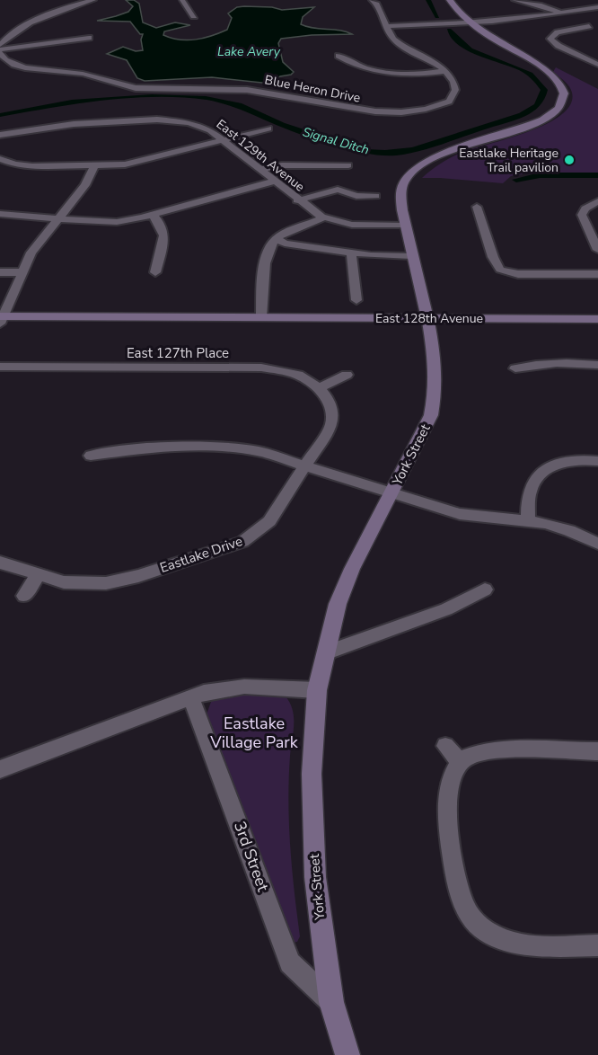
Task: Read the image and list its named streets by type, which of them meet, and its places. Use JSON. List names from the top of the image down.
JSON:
{
  "streets": {
    "street": [
      "Blue Heron Drive",
      "East 129th Avenue",
      "East 128th Avenue",
      "East 127th Place",
      "York Street",
      "Eastlake Drive",
      "3rd Street"
    ]
  },
  "crossings": [
    ["East 129th Avenue", "York Street"],
    ["East 128th Avenue", "York Street"],
    ["East 127th Place", "Eastlake Drive"],
    ["York Street", "3rd Street"]
  ],
  "water": ["Lake Avery", "Signal Ditch"],
  "parks": ["Eastlake Village Park"],
  "places": ["Eastlake Heritage Trail pavilion"]
}
